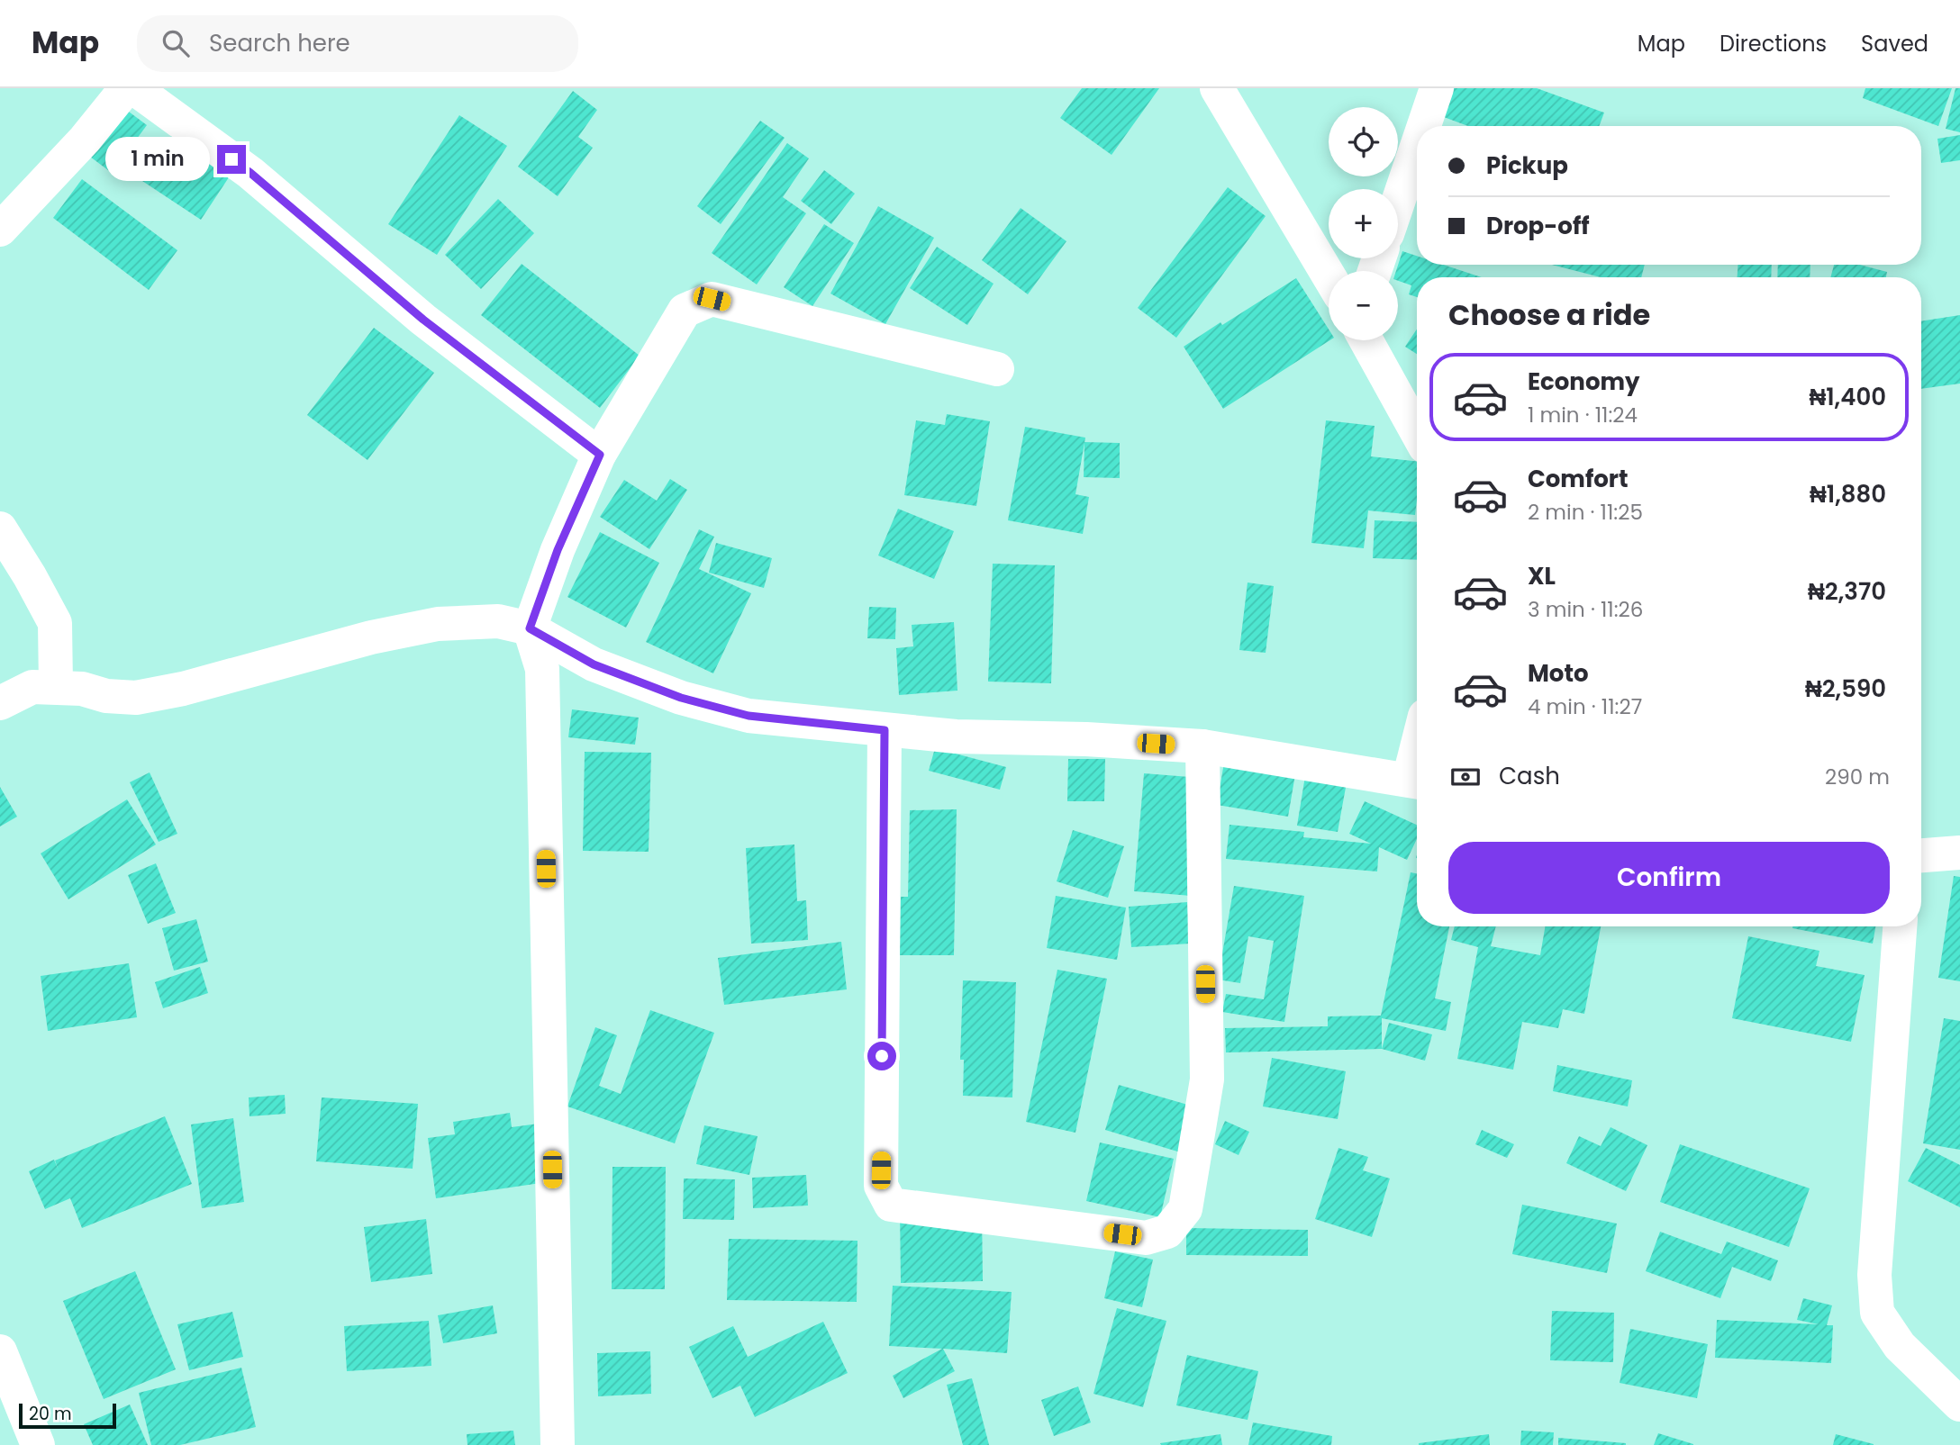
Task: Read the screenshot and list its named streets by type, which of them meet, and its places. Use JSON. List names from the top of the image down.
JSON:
{
  "scale_bar": "20 m",
  "page": {
    "header": "Map",
    "search": "Search here",
    "nav": ["Map", "Directions", "Saved"],
    "map_buttons": ["+", "−"],
    "banner": ["Pickup", "Drop-off"],
    "bubble": "1 min",
    "heading": "Choose a ride",
    "list": [
      {
        "name": "Economy",
        "note": "1 min · 11:24",
        "value": "₦1,400"
      },
      {
        "name": "Comfort",
        "note": "2 min · 11:25",
        "value": "₦1,880"
      },
      {
        "name": "XL",
        "note": "3 min · 11:26",
        "value": "₦2,370"
      },
      {
        "name": "Moto",
        "note": "4 min · 11:27",
        "value": "₦2,590"
      }
    ],
    "pay": ["Cash", "290 m"],
    "buttons": "Confirm",
    "scale": "20 m"
  }
}
